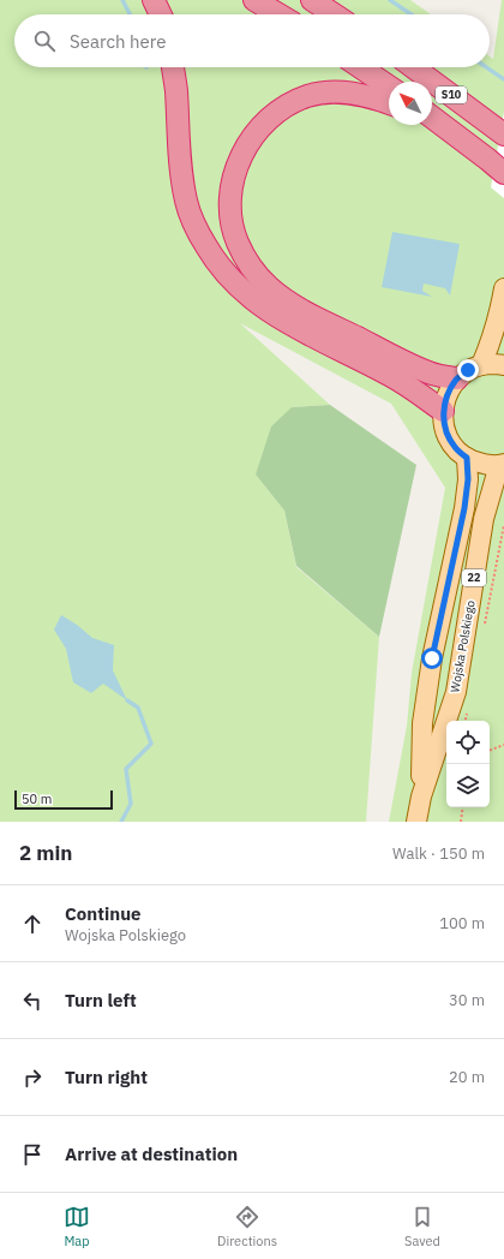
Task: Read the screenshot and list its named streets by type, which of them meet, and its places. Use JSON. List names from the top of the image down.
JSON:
{
  "streets": {
    "highway": ["S10"],
    "main road": ["22", "Wojska Polskiego"]
  },
  "scale_bar": "50 m",
  "north": "top left",
  "page": {
    "search": "Search here",
    "scale": "50 m",
    "heading": ["2 min", "Walk · 150 m"],
    "list": [
      ["Continue", "Wojska Polskiego", "100 m"],
      ["Turn left", "30 m"],
      ["Turn right", "20 m"],
      "Arrive at destination"
    ],
    "nav": ["Map", "Directions", "Saved"]
  }
}
